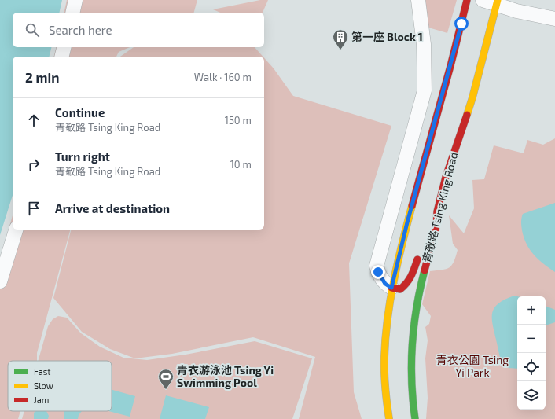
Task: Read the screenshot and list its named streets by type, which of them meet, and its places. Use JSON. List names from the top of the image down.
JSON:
{
  "streets": {
    "main road": ["青敬路 Tsing King Road"]
  },
  "parks": ["青衣公園 Tsing Yi Park"],
  "places": {
    "building": ["第一座 Block 1"],
    "sports": ["青衣游泳池 Tsing Yi Swimming Pool"]
  },
  "legend": ["Fast", "Slow", "Jam"],
  "page": {
    "search": "Search here",
    "heading": ["2 min", "Walk · 160 m"],
    "list": [
      ["Continue", "青敬路 Tsing King Road", "150 m"],
      ["Turn right", "青敬路 Tsing King Road", "10 m"],
      "Arrive at destination"
    ],
    "map_buttons": ["+", "−"]
  }
}
